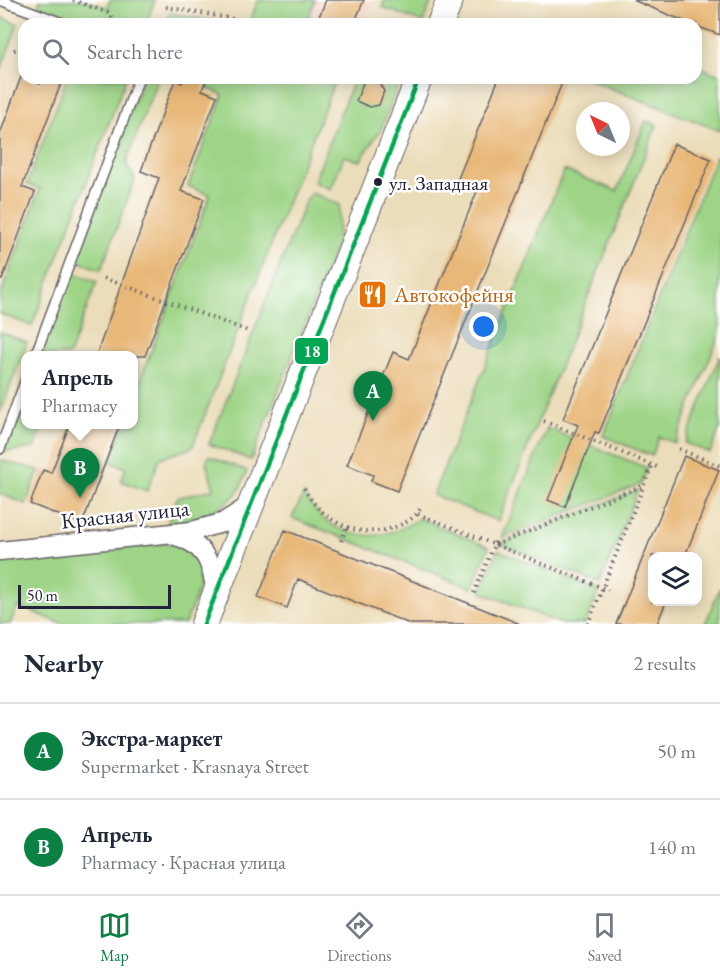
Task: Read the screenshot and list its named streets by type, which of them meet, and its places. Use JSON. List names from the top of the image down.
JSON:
{
  "streets": {
    "street": ["Красная улица"]
  },
  "places": {
    "other": ["ул. Западная"],
    "restaurant": ["Автокофейня"]
  },
  "lines": ["transit line 18"],
  "scale_bar": "50 m",
  "north": "top left",
  "page": {
    "search": "Search here",
    "popup": ["Апрель", "Pharmacy"],
    "pins": ["A", "B"],
    "scale": "50 m",
    "heading": ["Nearby", "2 results"],
    "list": [
      {
        "mark": "A",
        "name": "Экстра-маркет",
        "note": "Supermarket · Krasnaya Street",
        "value": "50 m"
      },
      {
        "mark": "B",
        "name": "Апрель",
        "note": "Pharmacy · Красная улица",
        "value": "140 m"
      }
    ],
    "nav": ["Map", "Directions", "Saved"]
  }
}
